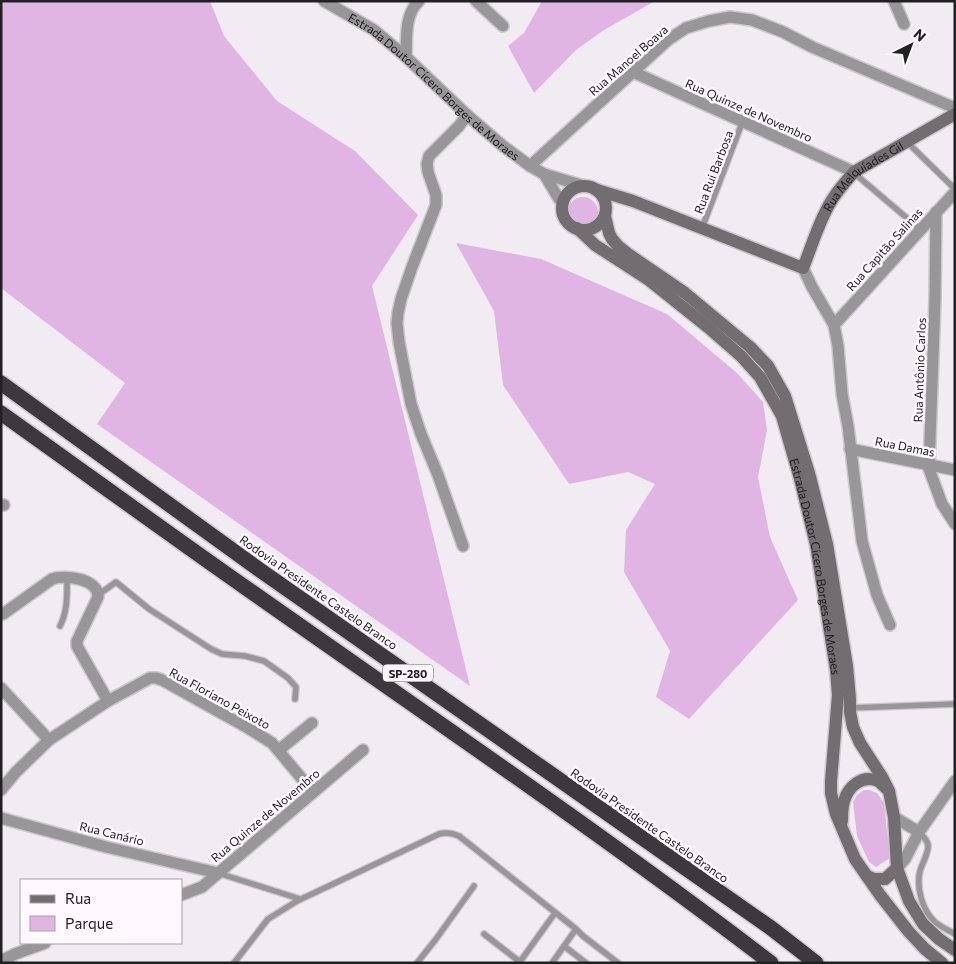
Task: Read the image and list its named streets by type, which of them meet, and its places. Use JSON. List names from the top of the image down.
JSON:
{
  "streets": {
    "highway": ["Rodovia Presidente Castelo Branco", "SP-280"],
    "street": [
      "Rua Manoel Boava",
      "Estrada Doutor Cícero Borges de Moraes",
      "Rua Quinze de Novembro",
      "Rua Melquíades Gil",
      "Rua Capitão Salinas",
      "Rua Antônio Carlos",
      "Rua Damas",
      "Rua Floriano Peixoto",
      "Rua Canário"
    ],
    "lane": ["Rua Rui Barbosa"]
  },
  "crossings": [
    ["Rua Manoel Boava", "Estrada Doutor Cícero Borges de Moraes"],
    ["Rua Manoel Boava", "Rua Quinze de Novembro"],
    ["Rua Quinze de Novembro", "Rua Rui Barbosa"],
    ["Rua Quinze de Novembro", "Rua Melquíades Gil"],
    ["Rua Quinze de Novembro", "Rua Floriano Peixoto"],
    ["Rua Quinze de Novembro", "Rua Canário"],
    ["Rua Capitão Salinas", "Rua Antônio Carlos"],
    ["Rua Antônio Carlos", "Rua Damas"]
  ],
  "legend": ["Rua", "Parque"],
  "north": "top right"
}
